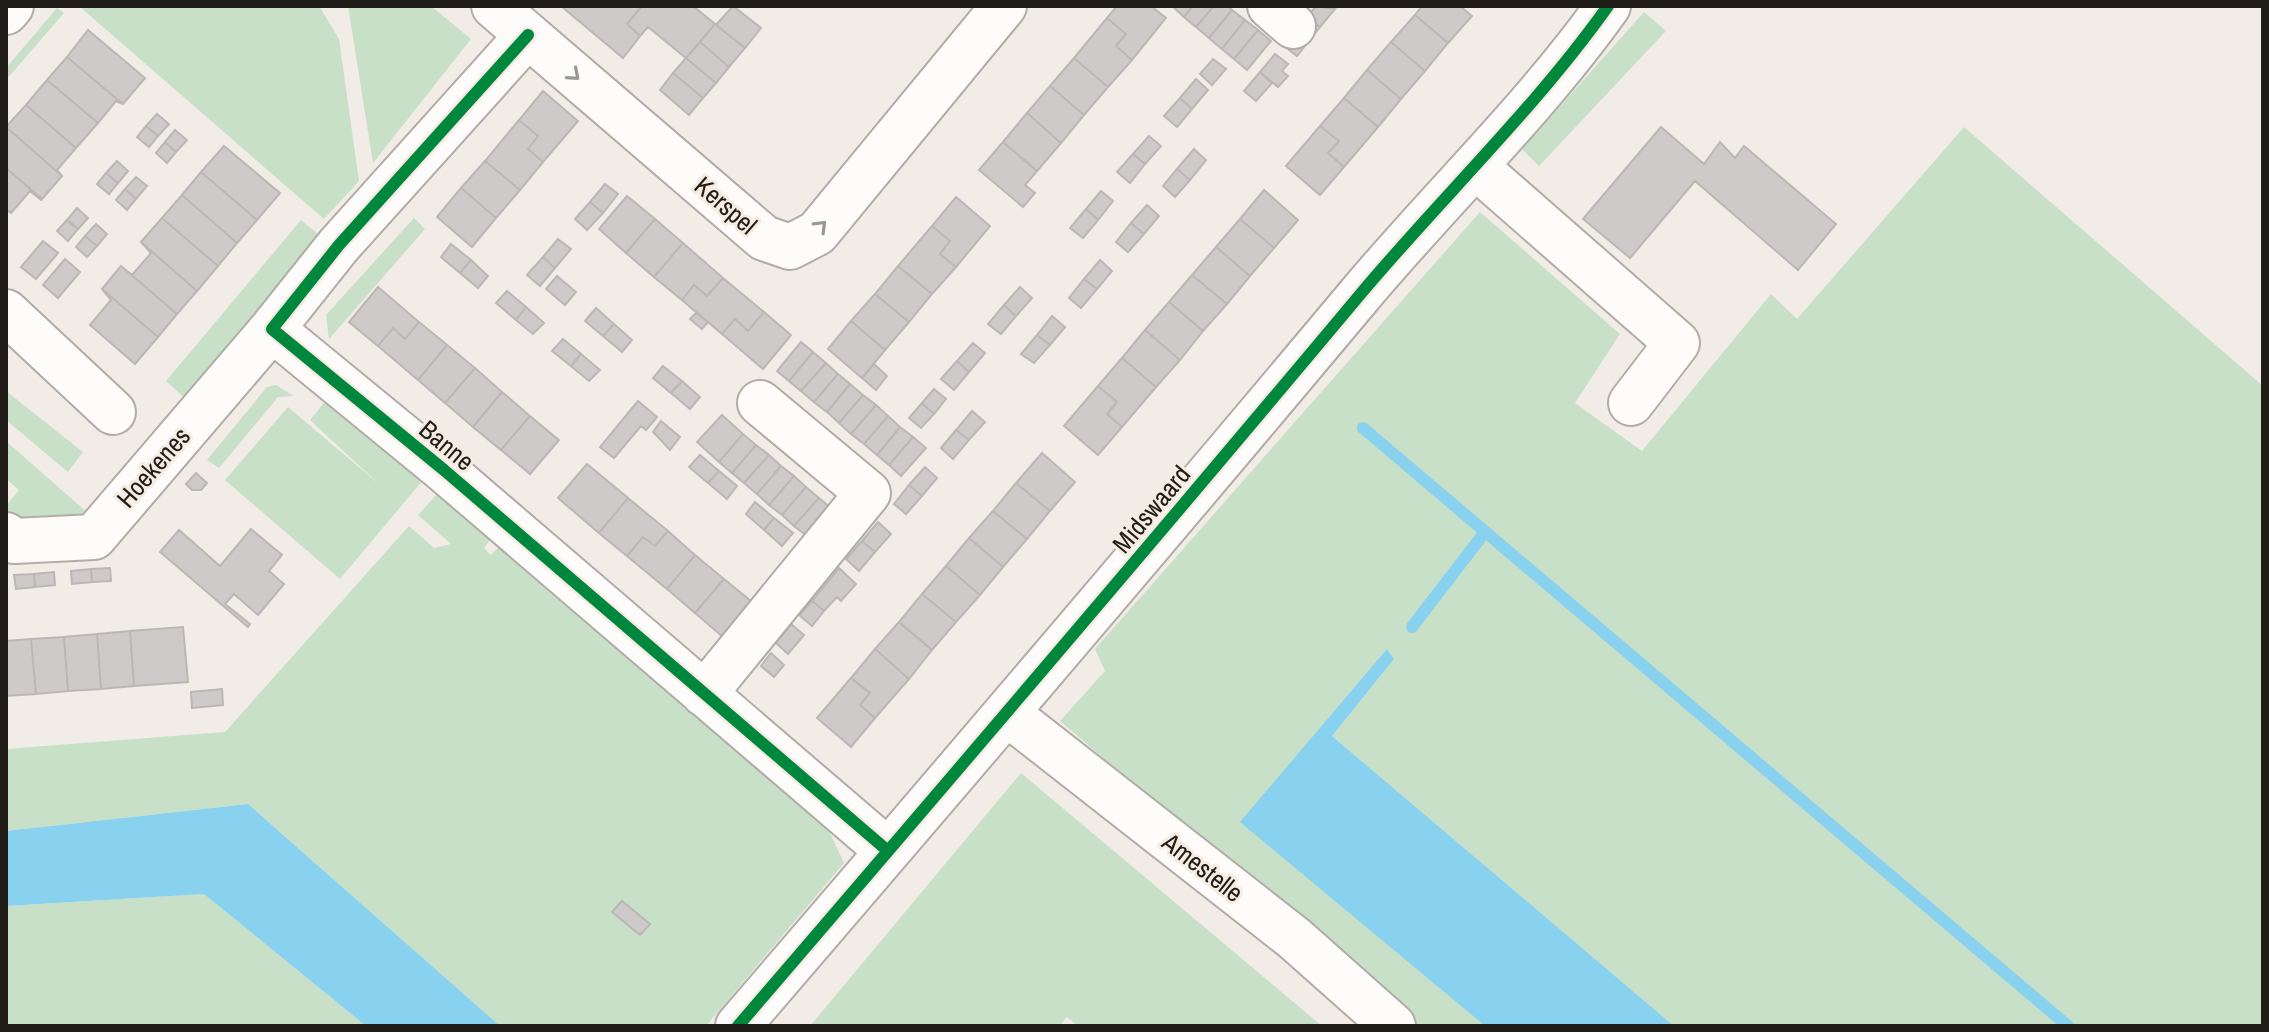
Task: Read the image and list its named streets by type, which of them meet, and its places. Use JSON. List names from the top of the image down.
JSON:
{
  "streets": {
    "street": [
      "Kerspel",
      "Banne",
      "Hoekenes",
      "Midswaard",
      "Amestelle"
    ]
  },
  "crossings": [
    ["Banne", "Hoekenes"],
    ["Banne", "Midswaard"],
    ["Midswaard", "Amestelle"]
  ]
}
